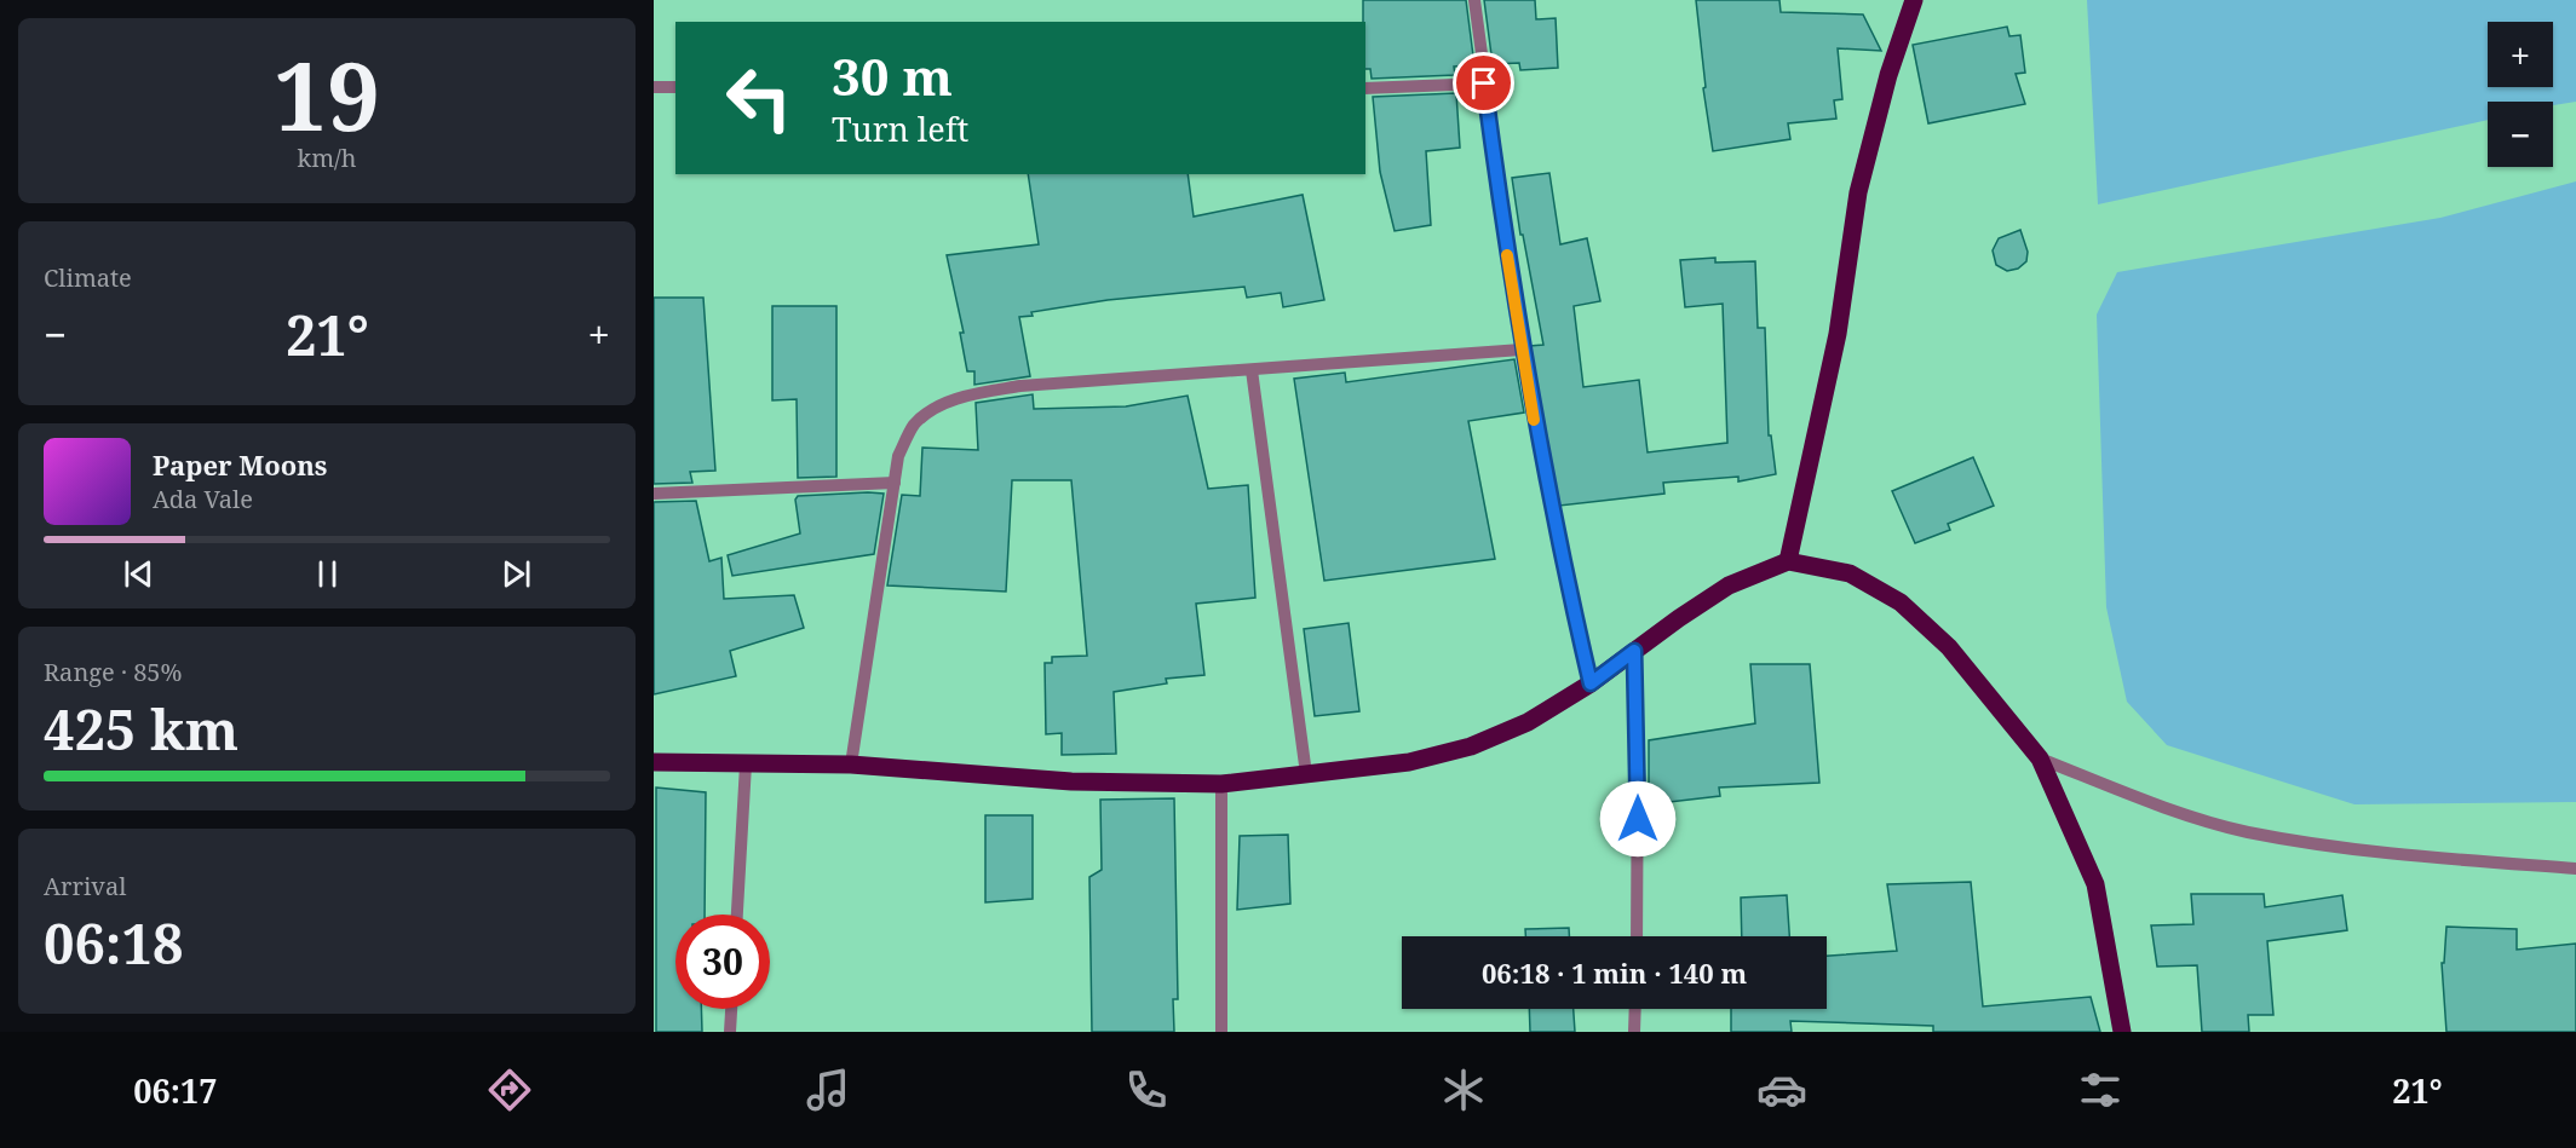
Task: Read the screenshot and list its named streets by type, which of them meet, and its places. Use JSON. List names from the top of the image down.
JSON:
{
  "page": {
    "tile": [
      ["19", "km/h"],
      "Climate",
      ["Range · 85%", "425 km"],
      ["Arrival", "06:18"]
    ],
    "map_buttons": ["+", "−"],
    "turn": ["30 m", "Turn left"],
    "heat": ["−", "21°", "+"],
    "song": ["Paper Moons", "Ada Vale"],
    "limit": "30",
    "trip": "06:18 · 1 min · 140 m",
    "tabs": ["06:17", "21°"]
  }
}
